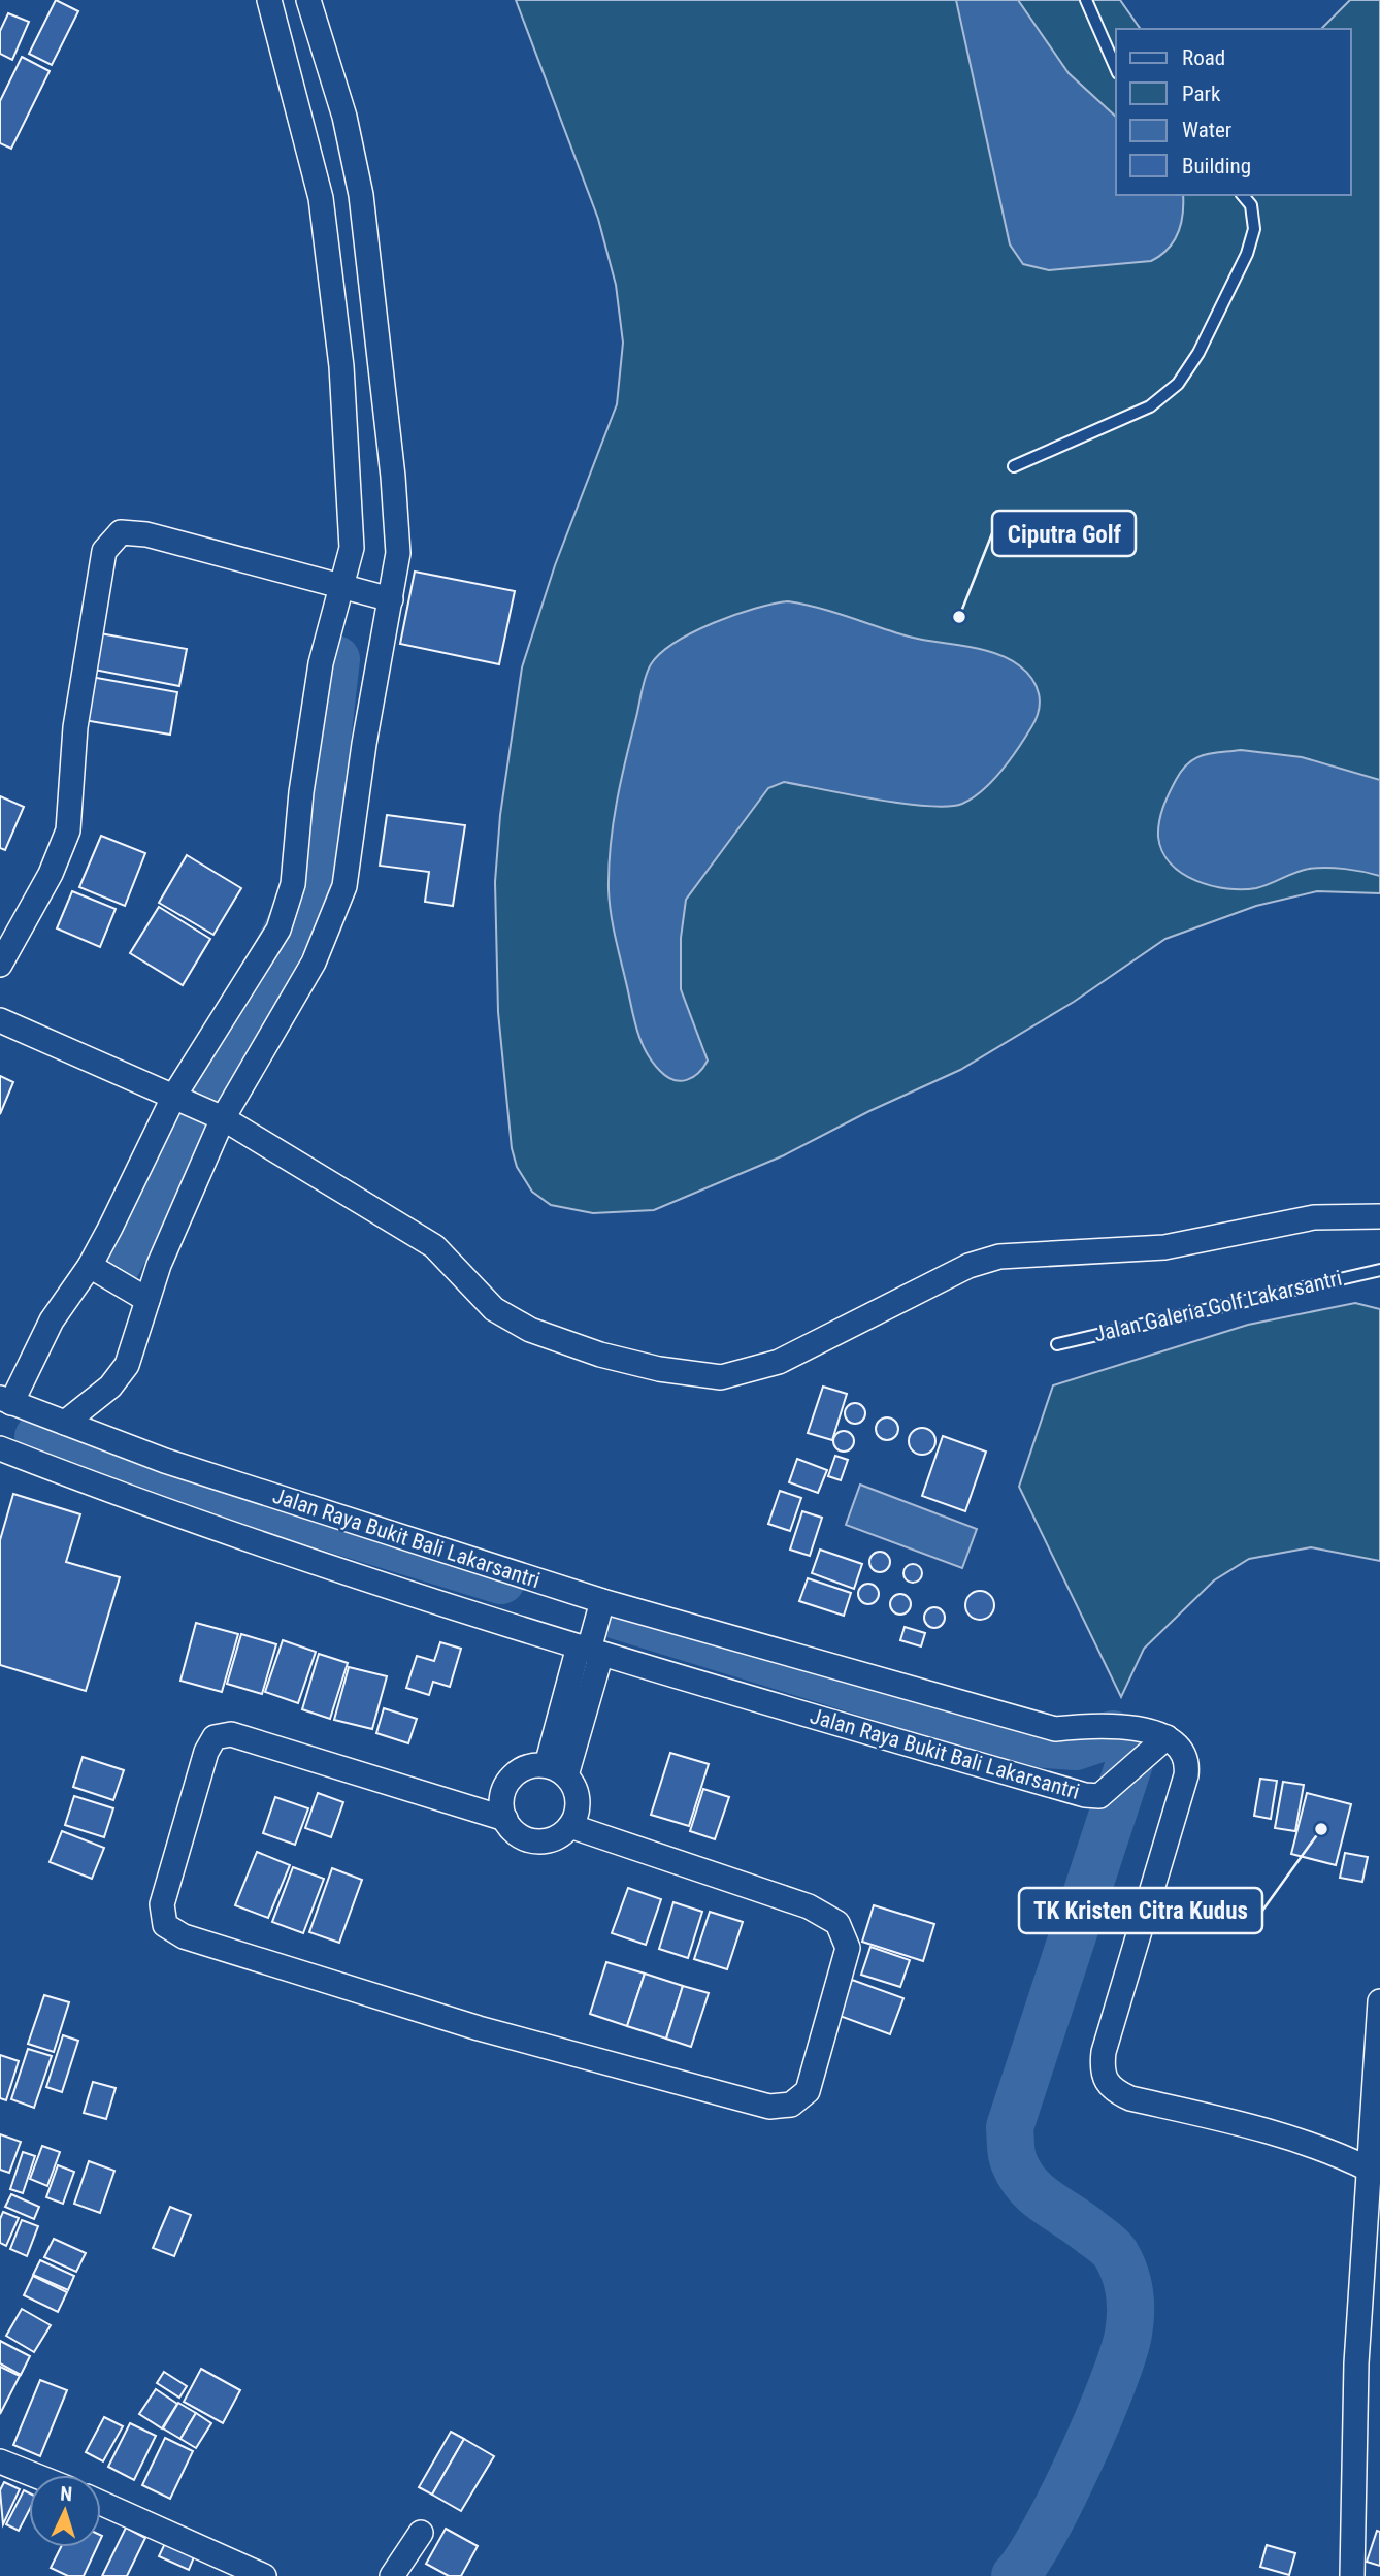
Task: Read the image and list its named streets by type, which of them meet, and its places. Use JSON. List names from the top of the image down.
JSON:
{
  "streets": {
    "street": ["Jalan Raya Bukit Bali Lakarsantri"],
    "lane": ["Jalan Galeria Golf Lakarsantri"]
  },
  "places": ["Ciputra Golf", "TK Kristen Citra Kudus"],
  "legend": [
    "Road",
    "Park",
    "Water",
    "Building"
  ],
  "north": "top"
}
